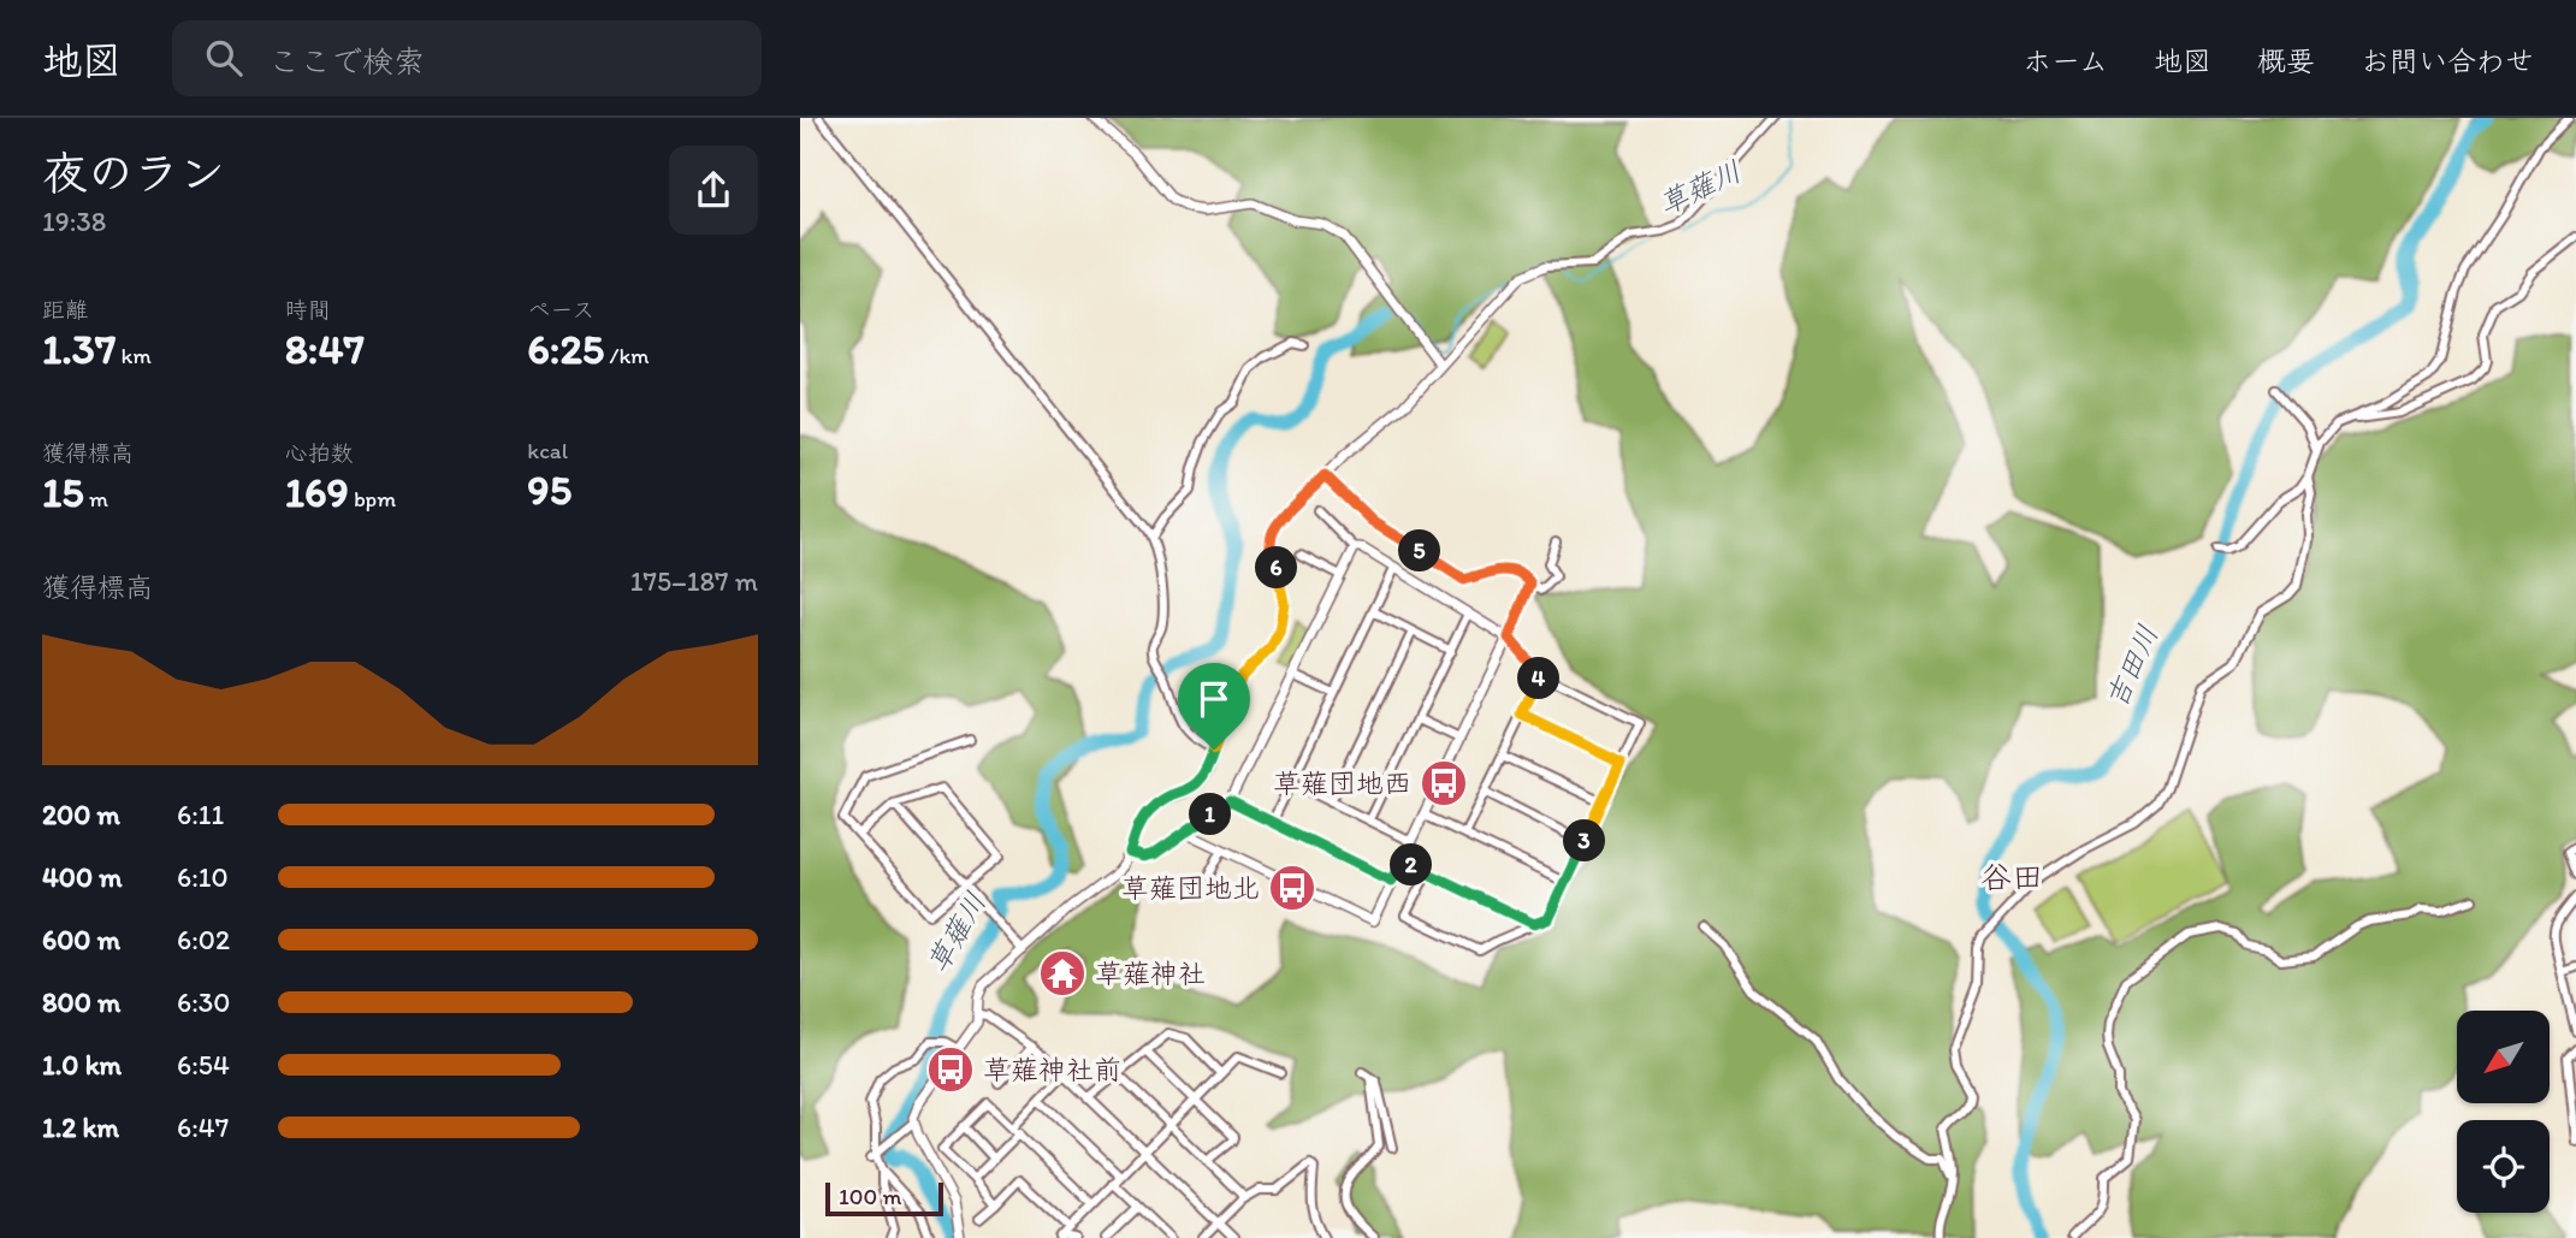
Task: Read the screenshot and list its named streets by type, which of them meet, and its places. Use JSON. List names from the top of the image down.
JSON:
{
  "districts": ["谷田"],
  "water": ["草薙川", "吉田川"],
  "places": {
    "bus stop": ["草薙団地西", "草薙団地北", "草薙神社前"],
    "temple": ["草薙神社"]
  },
  "scale_bar": "100 m",
  "north": "bottom left",
  "page": {
    "header": "地図",
    "search": "ここで検索",
    "nav": [
      "ホーム",
      "地図",
      "概要",
      "お問い合わせ"
    ],
    "heading": ["夜のラン", "19:38"],
    "stats": [
      ["距離", "1.37 km"],
      ["時間", "8:47"],
      ["ペース", "6:25 /km"],
      ["獲得標高", "15 m"],
      ["心拍数", "169 bpm"],
      ["kcal", "95"]
    ],
    "pins": [
      "5",
      "6",
      "4",
      "1",
      "3",
      "2"
    ],
    "chart": ["獲得標高", "175–187 m"],
    "list": [
      {
        "name": "200 m",
        "note": "6:11"
      },
      {
        "name": "400 m",
        "note": "6:10"
      },
      {
        "name": "600 m",
        "note": "6:02"
      },
      {
        "name": "800 m",
        "note": "6:30"
      },
      {
        "name": "1.0 km",
        "note": "6:54"
      },
      {
        "name": "1.2 km",
        "note": "6:47"
      }
    ],
    "scale": "100 m"
  }
}
